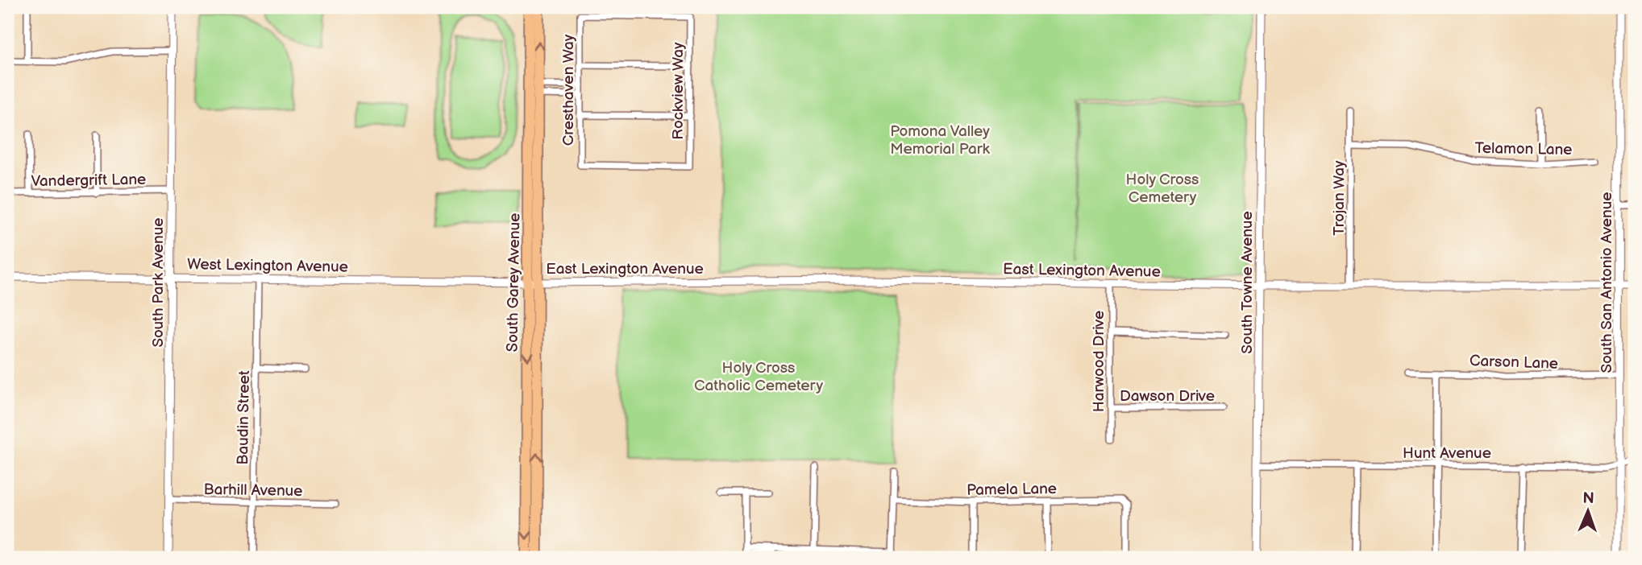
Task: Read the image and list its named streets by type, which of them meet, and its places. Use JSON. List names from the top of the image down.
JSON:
{
  "streets": {
    "main road": ["South Garey Avenue"],
    "street": [
      "Cresthaven Way",
      "Rockview Way",
      "Telamon Lane",
      "Vandergrift Lane",
      "Trojan Way",
      "West Lexington Avenue",
      "East Lexington Avenue",
      "South Park Avenue",
      "South Towne Avenue",
      "South San Antonio Avenue",
      "Harwood Drive",
      "Carson Lane",
      "Dawson Drive",
      "Baudin Street",
      "Hunt Avenue",
      "Pamela Lane",
      "Barhill Avenue"
    ]
  },
  "crossings": [
    ["Cresthaven Way", "Rockview Way"],
    ["Telamon Lane", "Trojan Way"],
    ["Vandergrift Lane", "South Park Avenue"],
    ["Trojan Way", "East Lexington Avenue"],
    ["West Lexington Avenue", "East Lexington Avenue"],
    ["West Lexington Avenue", "South Park Avenue"],
    ["West Lexington Avenue", "South Garey Avenue"],
    ["West Lexington Avenue", "Baudin Street"],
    ["East Lexington Avenue", "South Garey Avenue"],
    ["East Lexington Avenue", "South Towne Avenue"],
    ["East Lexington Avenue", "South San Antonio Avenue"],
    ["East Lexington Avenue", "Harwood Drive"],
    ["South Park Avenue", "Barhill Avenue"],
    ["South Towne Avenue", "Hunt Avenue"],
    ["South San Antonio Avenue", "Carson Lane"],
    ["South San Antonio Avenue", "Hunt Avenue"],
    ["Harwood Drive", "Dawson Drive"],
    ["Baudin Street", "Barhill Avenue"]
  ],
  "parks": ["Pomona Valley Memorial Park", "Holy Cross Cemetery", "Holy Cross Catholic Cemetery"],
  "north": "top"
}
